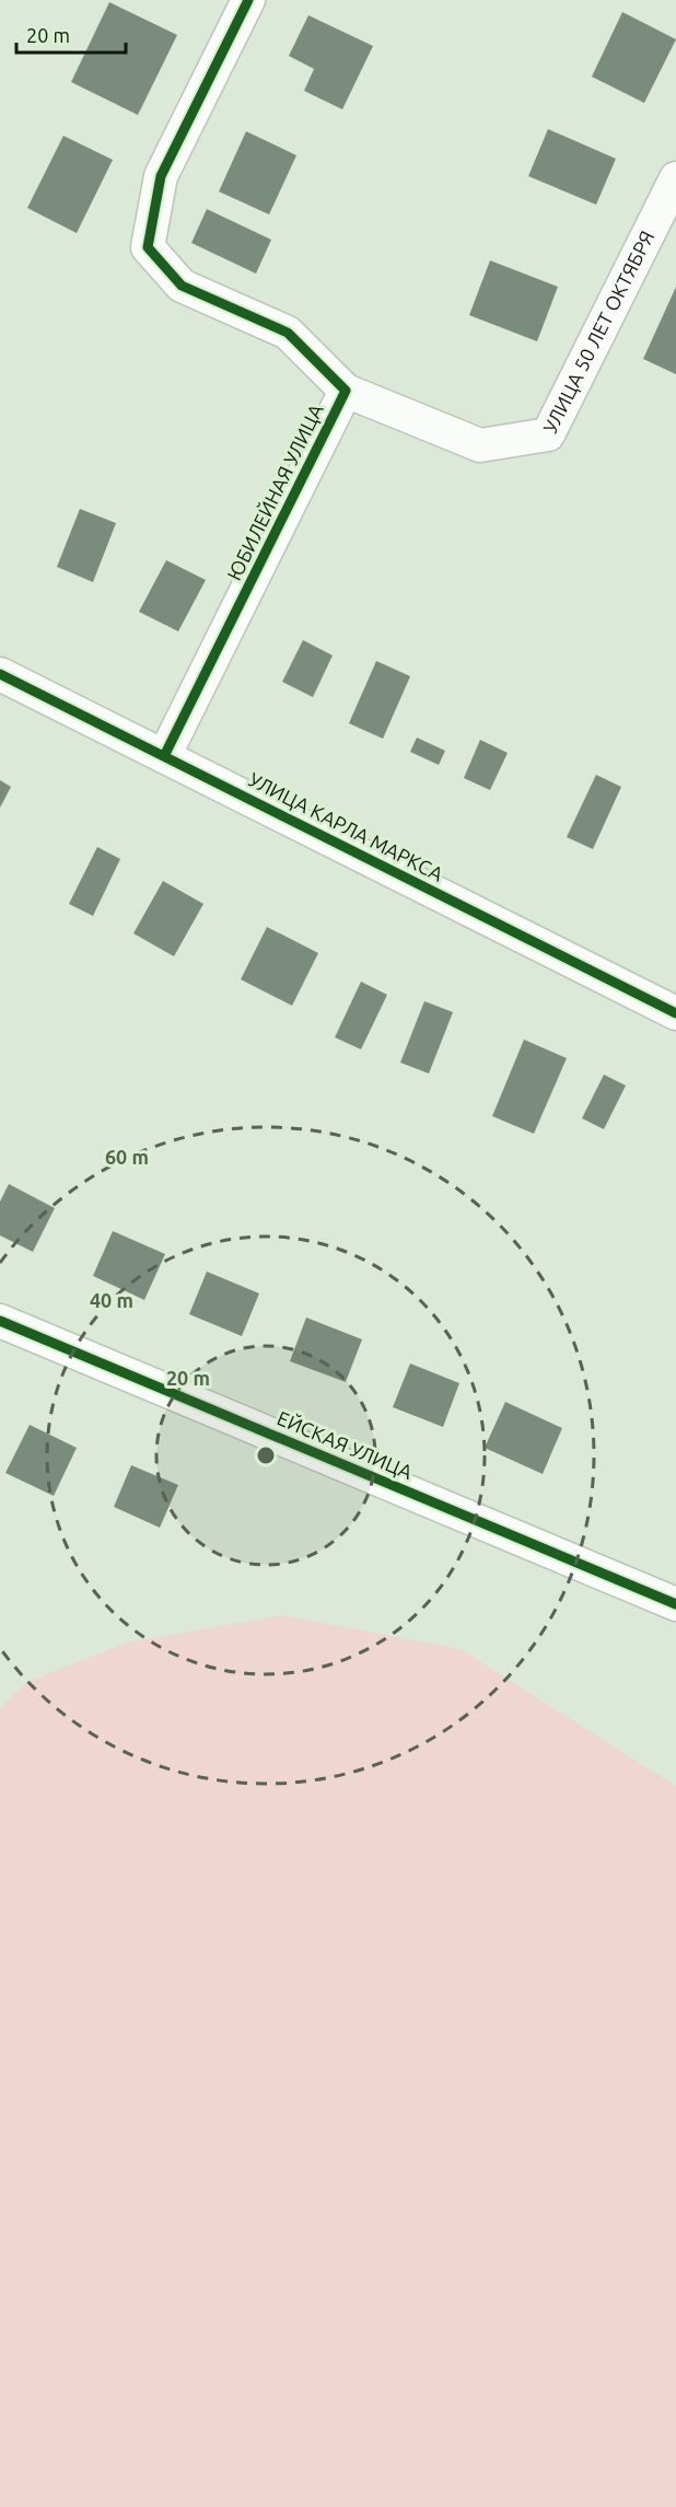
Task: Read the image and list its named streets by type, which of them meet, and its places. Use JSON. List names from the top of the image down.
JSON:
{
  "streets": {
    "street": [
      "УЛИЦА 50 ЛЕТ ОКТЯБРЯ",
      "ЮБИЛЕЙНАЯ УЛИЦА",
      "УЛИЦА КАРЛА МАРКСА",
      "ЕЙСКАЯ УЛИЦА"
    ]
  },
  "crossings": [
    ["УЛИЦА 50 ЛЕТ ОКТЯБРЯ", "ЮБИЛЕЙНАЯ УЛИЦА"],
    ["ЮБИЛЕЙНАЯ УЛИЦА", "УЛИЦА КАРЛА МАРКСА"]
  ],
  "scale_bar": "20 m",
  "rings": ["60 m", "40 m", "20 m"]
}
